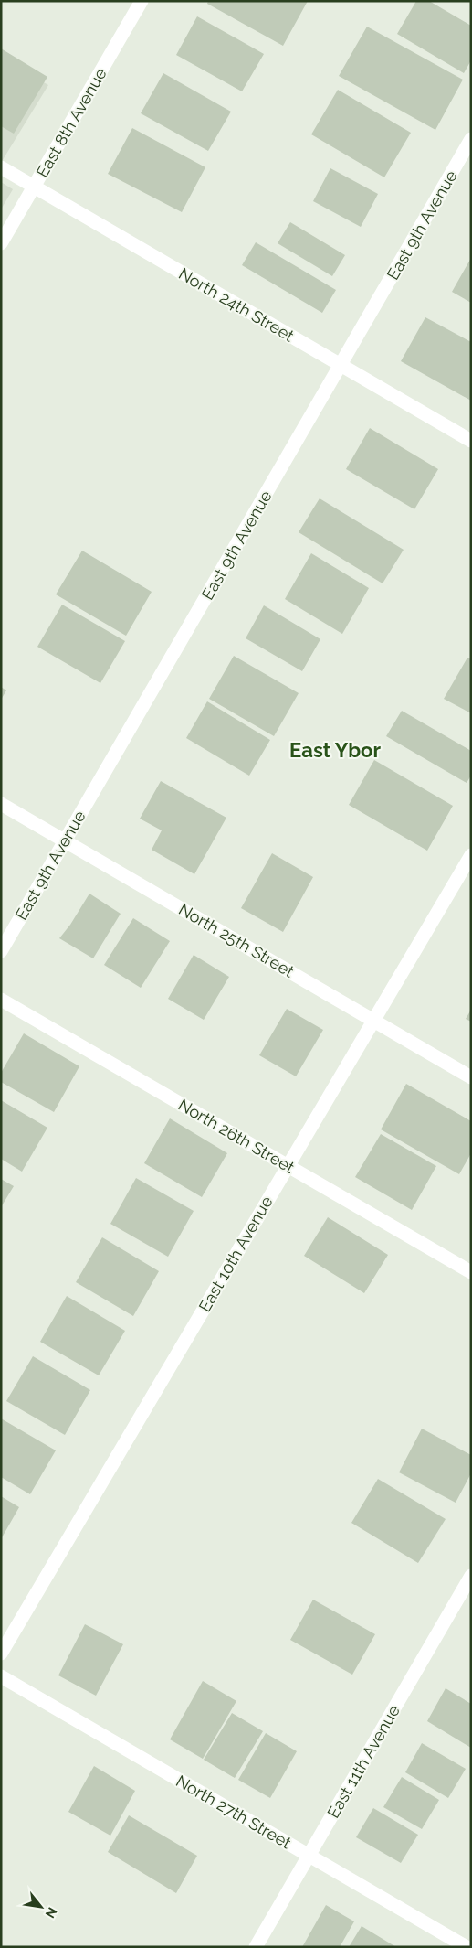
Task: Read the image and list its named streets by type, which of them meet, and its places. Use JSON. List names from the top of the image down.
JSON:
{
  "streets": {
    "street": [
      "East 8th Avenue",
      "East 9th Avenue",
      "North 24th Street",
      "North 25th Street",
      "North 26th Street",
      "East 10th Avenue",
      "East 11th Avenue",
      "North 27th Street"
    ]
  },
  "crossings": [
    ["East 8th Avenue", "North 24th Street"],
    ["East 9th Avenue", "North 24th Street"],
    ["East 9th Avenue", "North 25th Street"],
    ["North 25th Street", "East 10th Avenue"],
    ["North 26th Street", "East 10th Avenue"],
    ["East 11th Avenue", "North 27th Street"]
  ],
  "districts": ["East Ybor"],
  "north": "bottom right"
}
